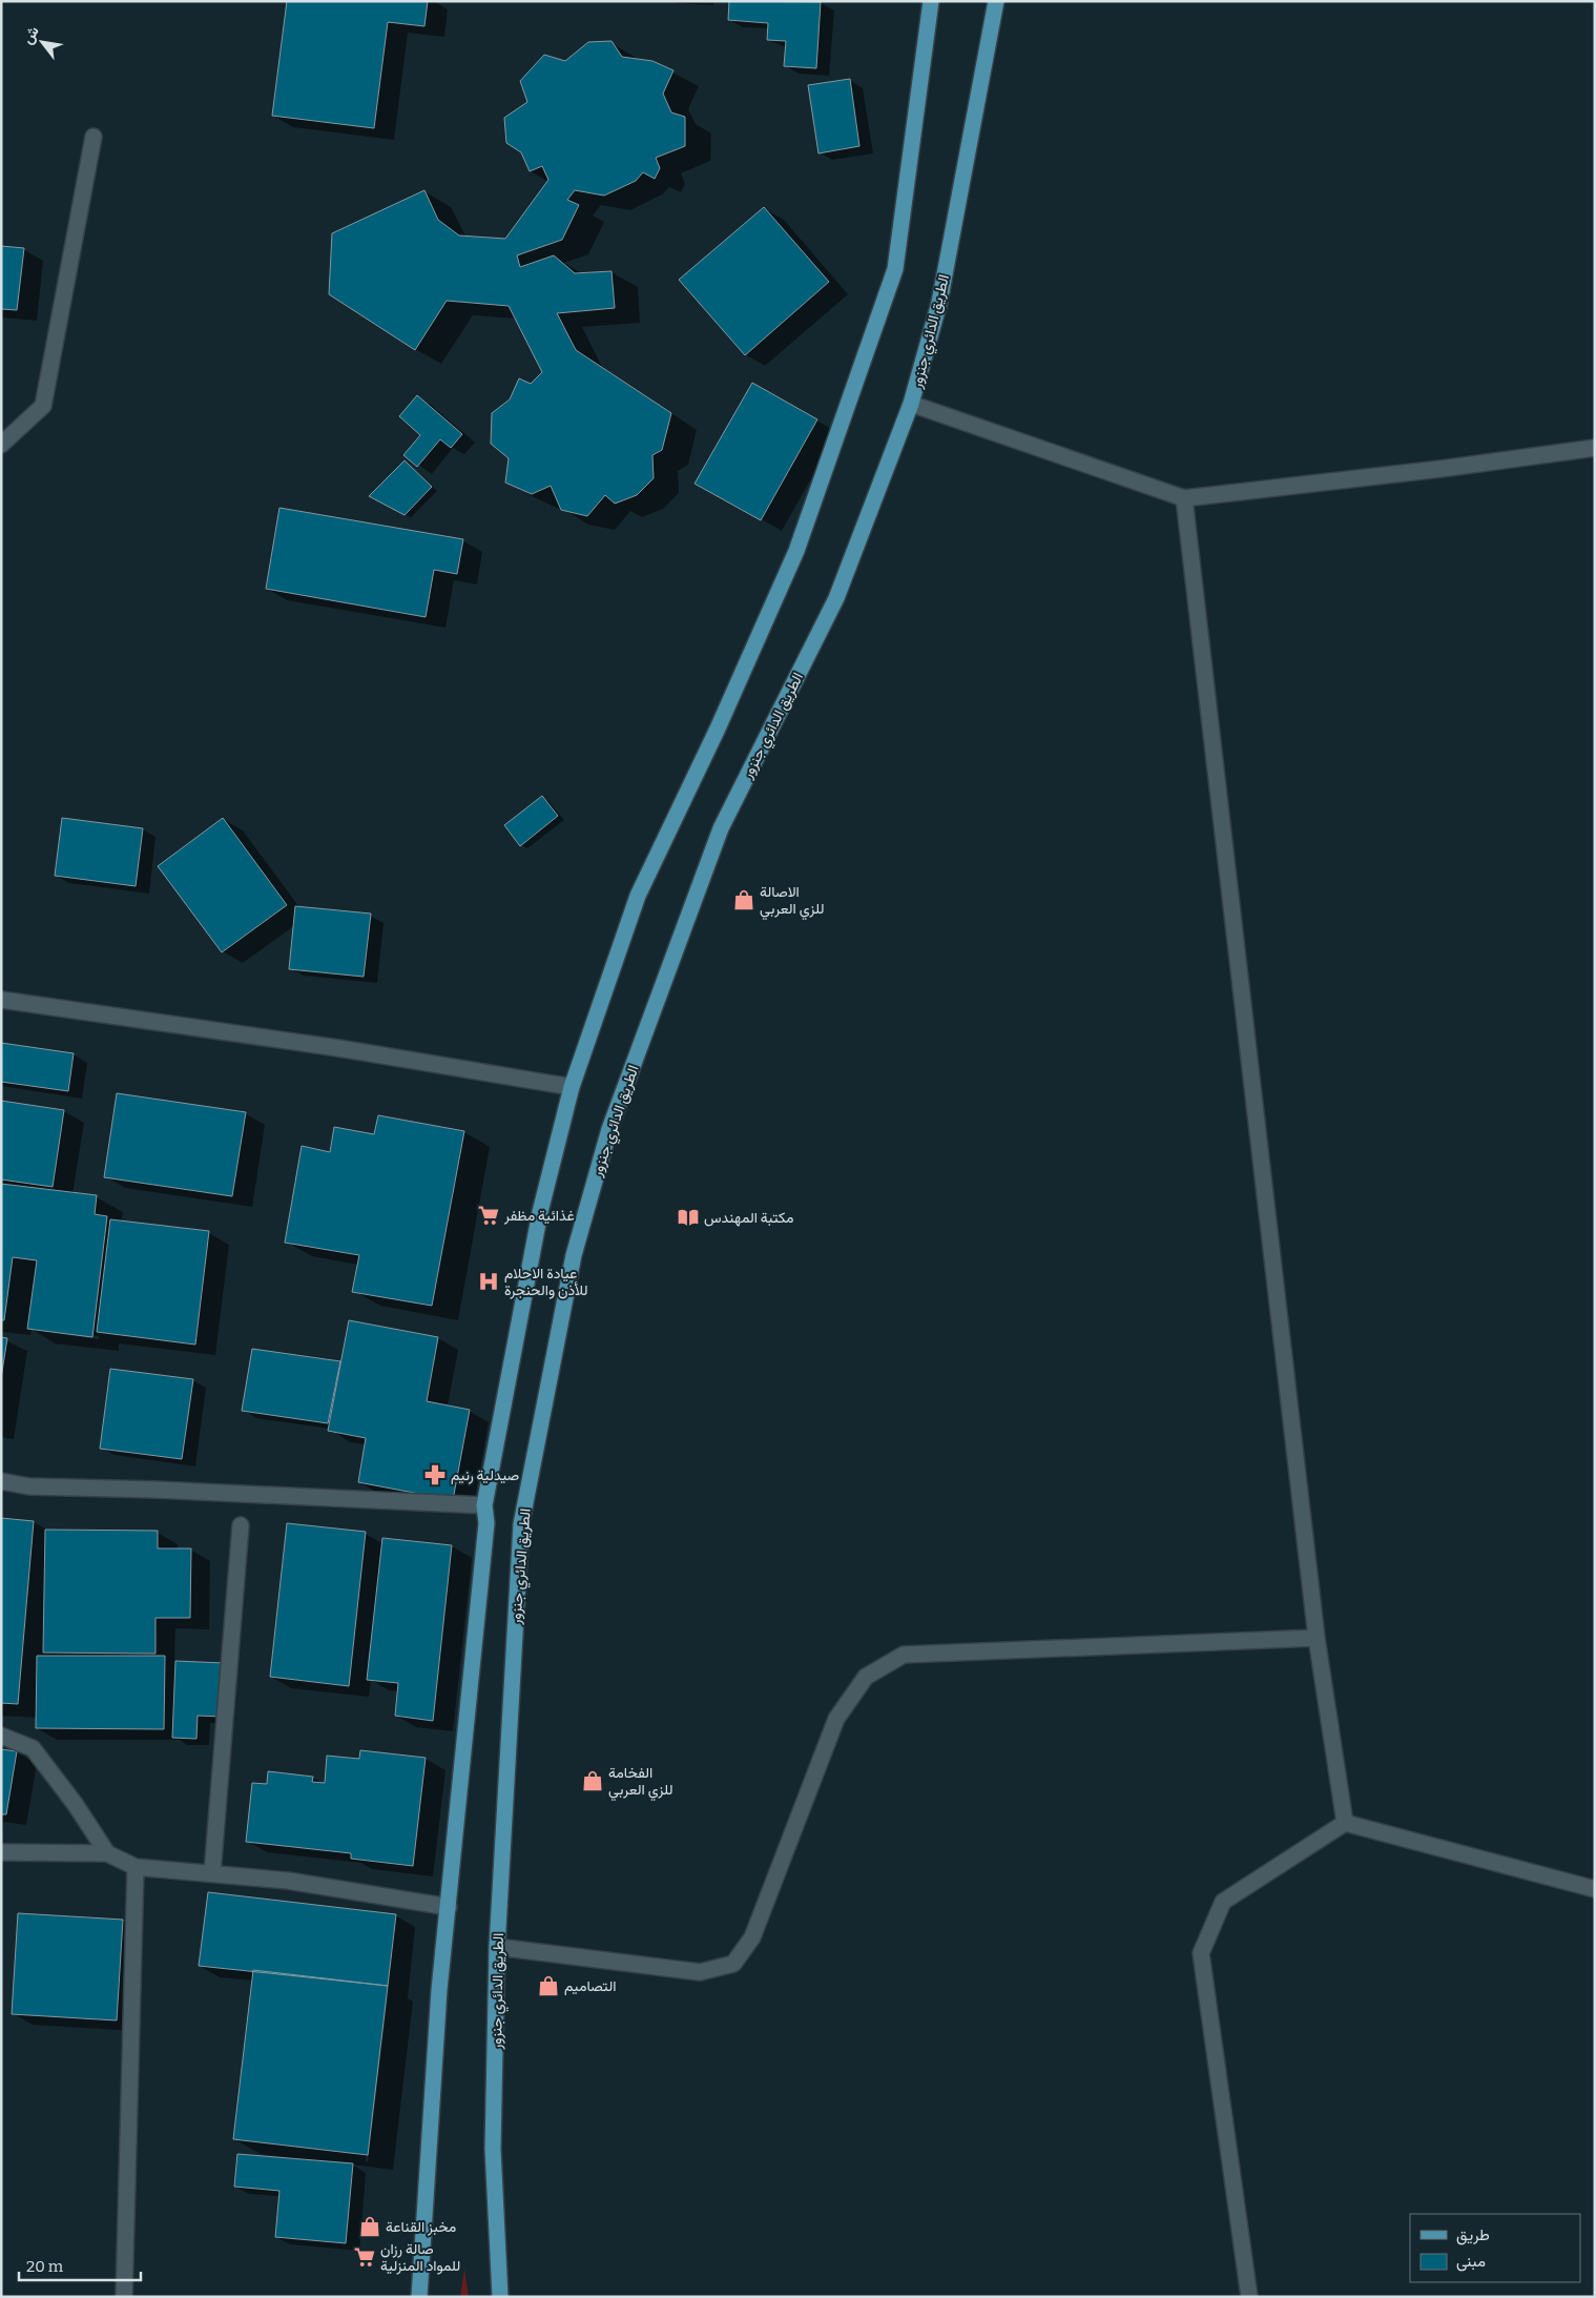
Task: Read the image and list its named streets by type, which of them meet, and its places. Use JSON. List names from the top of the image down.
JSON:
{
  "streets": {
    "main road": ["الطريق الدائري جنزور"]
  },
  "places": {
    "shop": [
      "الاصالة للزي العربي",
      "الفخامة للزي العربي",
      "التصاميم",
      "مخبز القناعة"
    ],
    "supermarket": ["غذائية مظفر", "صالة رزان للمواد المنزلية"],
    "library": ["مكتبة المهندس"],
    "hospital": ["عيادة الاحلام للأذن والحنجرة"],
    "pharmacy": ["صيدلية رنيم"]
  },
  "legend": ["طريق", "مبنى"],
  "scale_bar": "20 m",
  "north": "top left"
}
